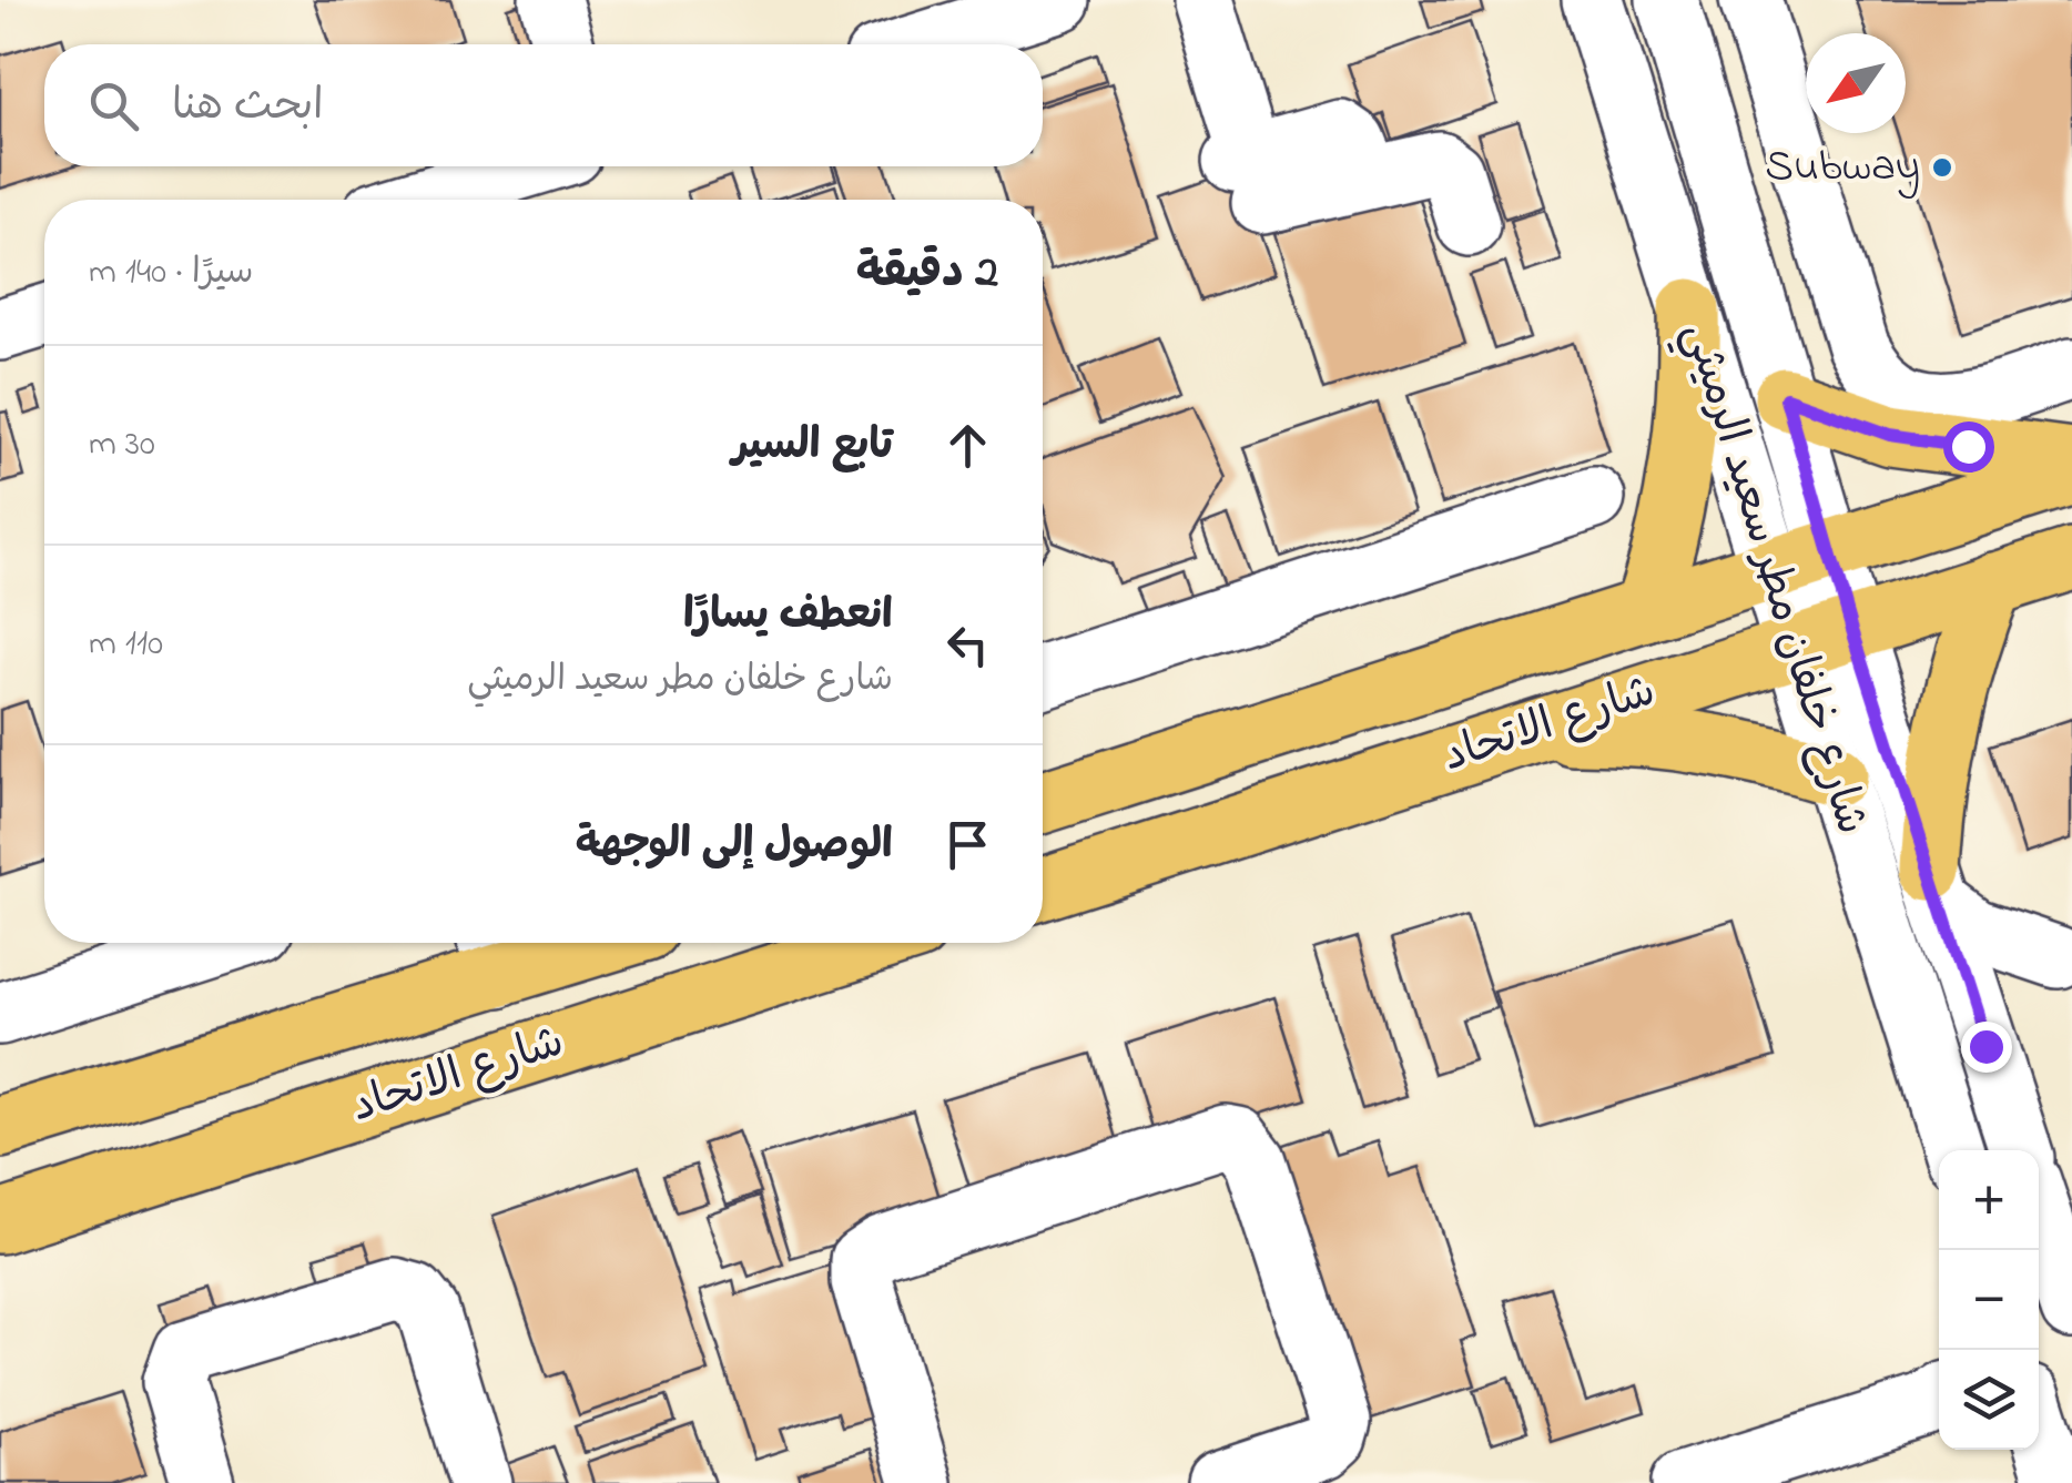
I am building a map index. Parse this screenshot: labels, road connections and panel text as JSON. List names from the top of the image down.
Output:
{
  "streets": {
    "main road": ["شارع الاتحاد"],
    "street": ["شارع خلفان مطر سعيد الرميثي"]
  },
  "crossings": [
    ["شارع خلفان مطر سعيد الرميثي", "شارع الاتحاد"]
  ],
  "places": ["Subway"],
  "north": "bottom left",
  "page": {
    "search": "ابحث هنا",
    "heading": ["2 دقيقة", "سيرًا · 140 m"],
    "list": [
      ["تابع السير", "30 m"],
      ["انعطف يسارًا", "شارع خلفان مطر سعيد الرميثي", "110 m"],
      "الوصول إلى الوجهة"
    ],
    "map_buttons": ["+", "−"]
  }
}
